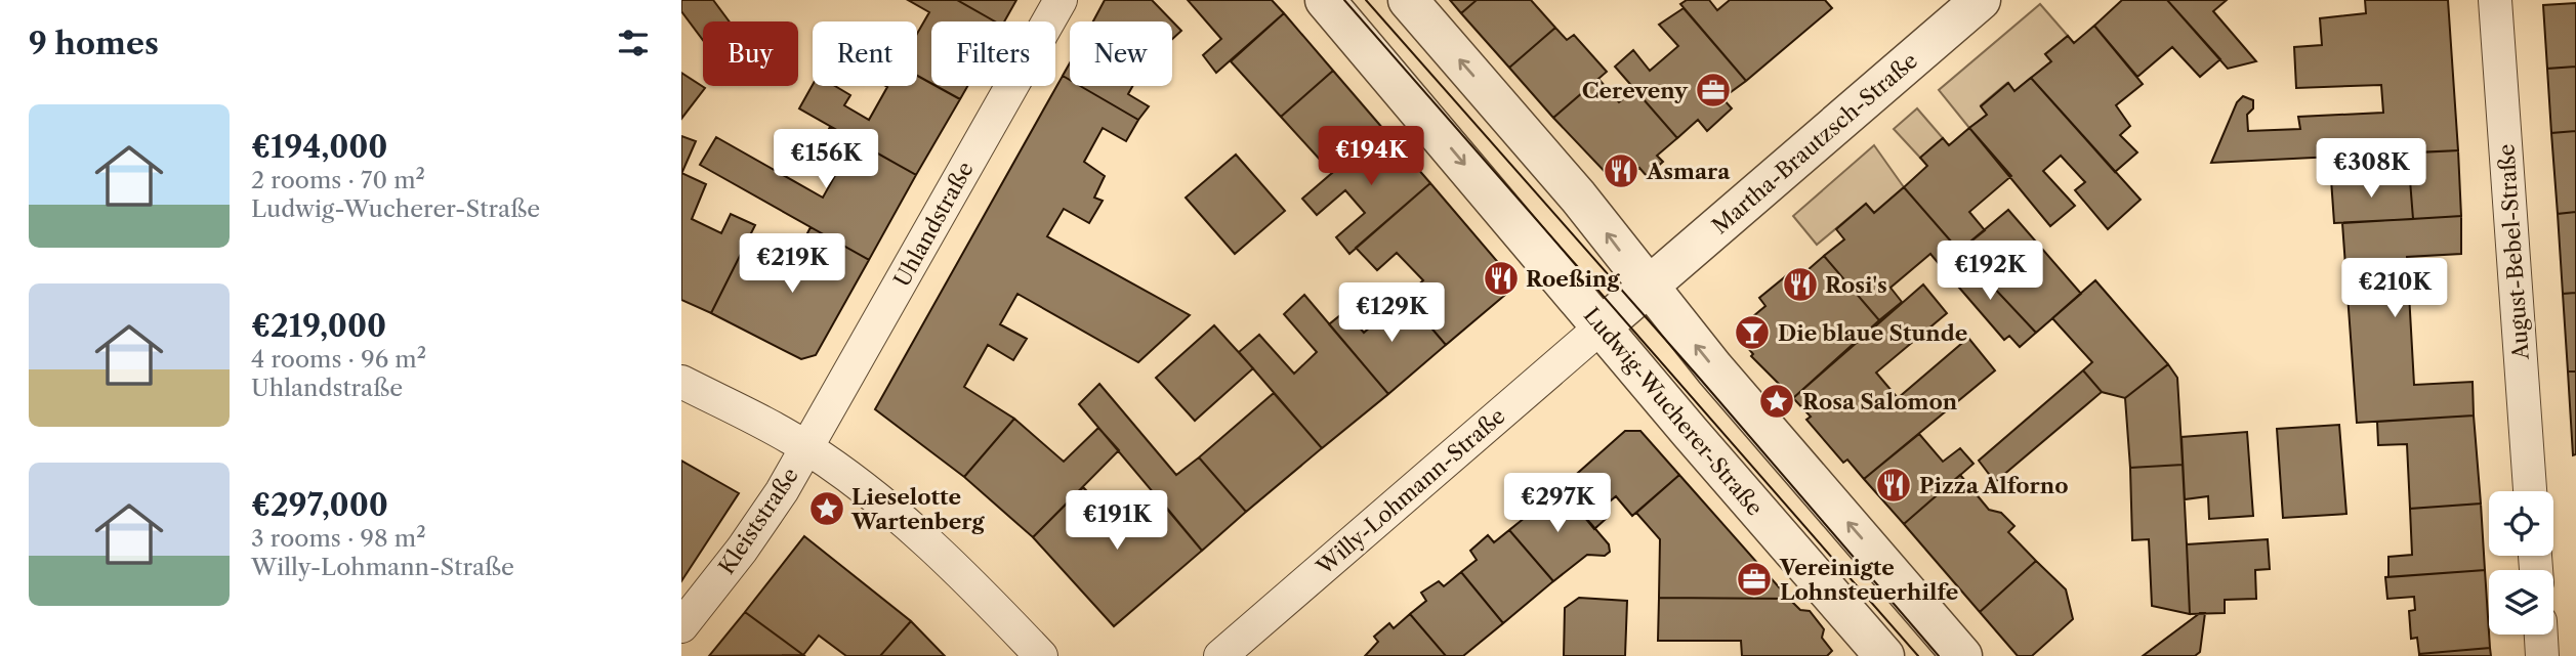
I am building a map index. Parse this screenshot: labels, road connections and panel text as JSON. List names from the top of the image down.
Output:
{
  "streets": {
    "street": [
      "Martha-Brautzsch-Straße",
      "Uhlandstraße",
      "August-Bebel-Straße",
      "Ludwig-Wucherer-Straße",
      "Willy-Lohmann-Straße",
      "Kleiststraße"
    ]
  },
  "crossings": [
    ["Martha-Brautzsch-Straße", "Ludwig-Wucherer-Straße"],
    ["Martha-Brautzsch-Straße", "Willy-Lohmann-Straße"],
    ["Uhlandstraße", "Kleiststraße"],
    ["Ludwig-Wucherer-Straße", "Willy-Lohmann-Straße"]
  ],
  "places": {
    "office": ["Cereveny", "Vereinigte Lohnsteuerhilfe"],
    "restaurant": [
      "Asmara",
      "Roeßing",
      "Rosi's",
      "Pizza Alforno"
    ],
    "bar": ["Die blaue Stunde"],
    "place": ["Rosa Salomon", "Lieselotte Wartenberg"]
  },
  "page": {
    "heading": "9 homes",
    "chip": [
      "Buy",
      "Rent",
      "Filters",
      "New"
    ],
    "list": [
      {
        "name": "€194,000",
        "note": "2 rooms · 70 m² · Ludwig-Wucherer-Straße"
      },
      {
        "name": "€219,000",
        "note": "4 rooms · 96 m² · Uhlandstraße"
      },
      {
        "name": "€297,000",
        "note": "3 rooms · 98 m² · Willy-Lohmann-Straße"
      }
    ],
    "price": [
      "€194K",
      "€156K",
      "€308K",
      "€219K",
      "€192K",
      "€210K",
      "€129K",
      "€297K",
      "€191K"
    ]
  }
}
